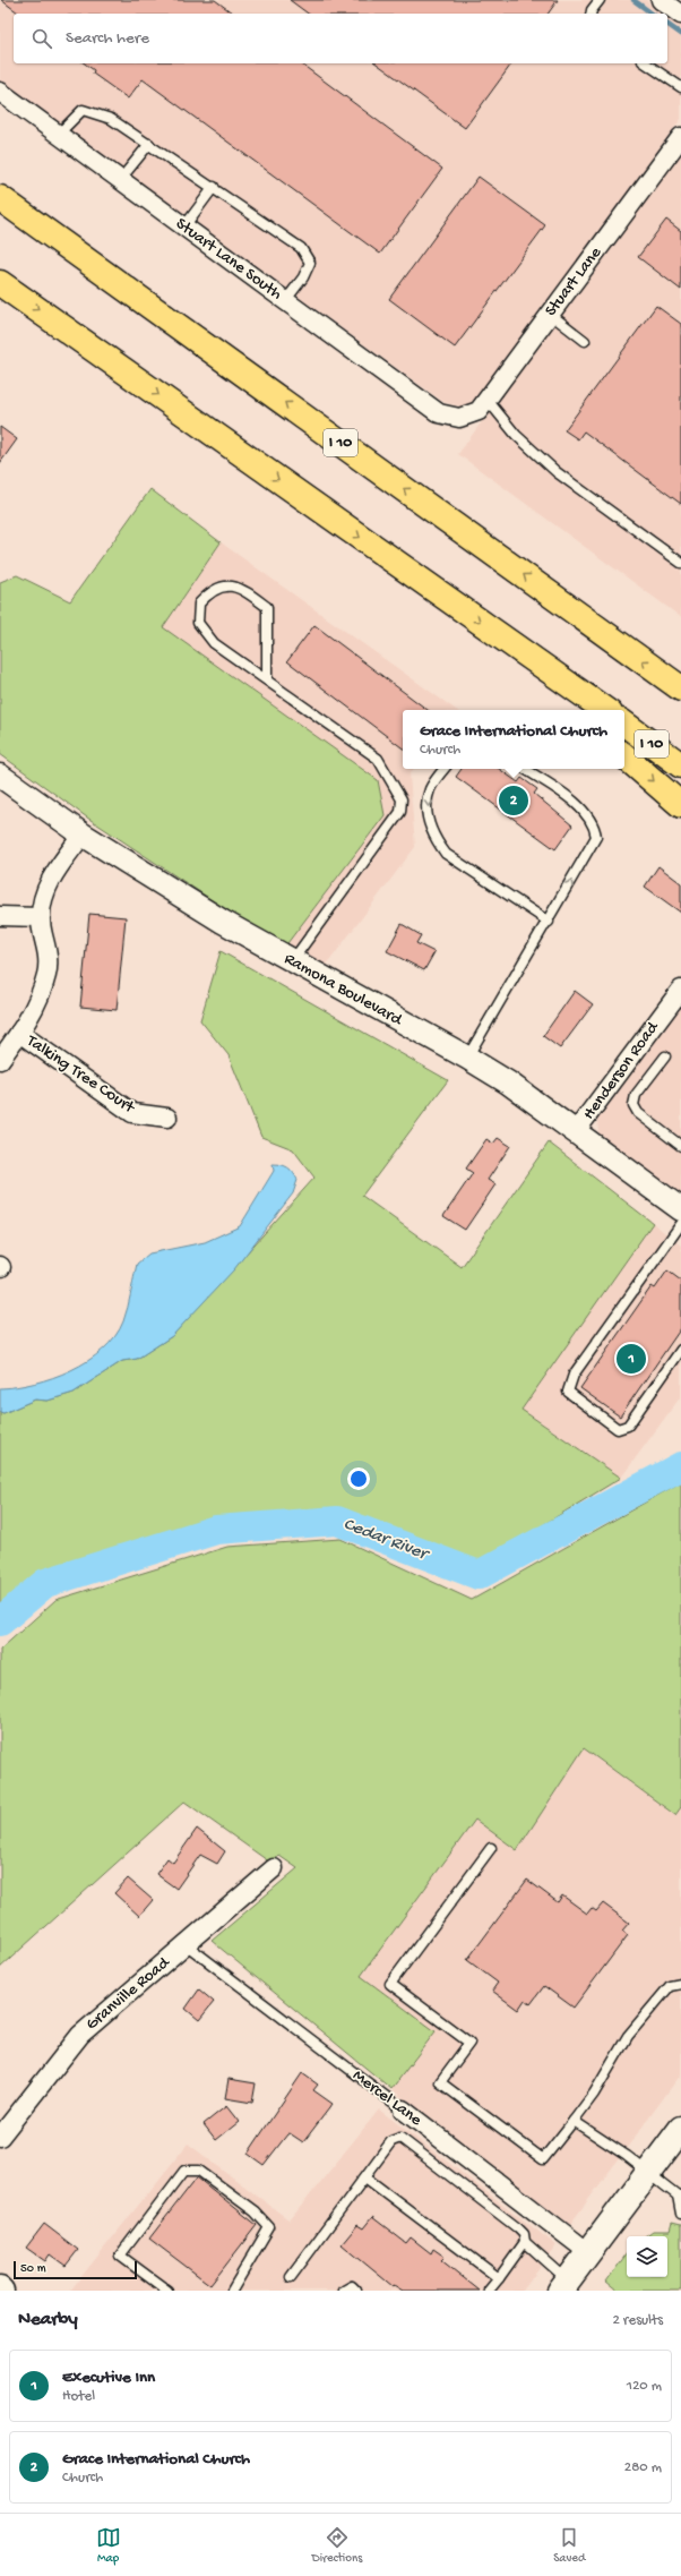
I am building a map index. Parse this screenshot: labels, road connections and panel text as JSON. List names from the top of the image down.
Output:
{
  "streets": {
    "highway": ["I 10"],
    "street": [
      "Stuart Lane South",
      "Stuart Lane",
      "Ramona Boulevard",
      "Henderson Road",
      "Talking Tree Court",
      "Granville Road",
      "Mercel Lane"
    ]
  },
  "crossings": [
    ["Stuart Lane South", "Stuart Lane"],
    ["Ramona Boulevard", "Henderson Road"],
    ["Granville Road", "Mercel Lane"]
  ],
  "water": ["Cedar River"],
  "scale_bar": "50 m",
  "page": {
    "search": "Search here",
    "popup": ["Grace International Church", "Church"],
    "pins": ["2", "1"],
    "scale": "50 m",
    "heading": ["Nearby", "2 results"],
    "list": [
      {
        "mark": "1",
        "name": "Executive Inn",
        "note": "Hotel",
        "value": "120 m"
      },
      {
        "mark": "2",
        "name": "Grace International Church",
        "note": "Church",
        "value": "280 m"
      }
    ],
    "nav": ["Map", "Directions", "Saved"]
  }
}
